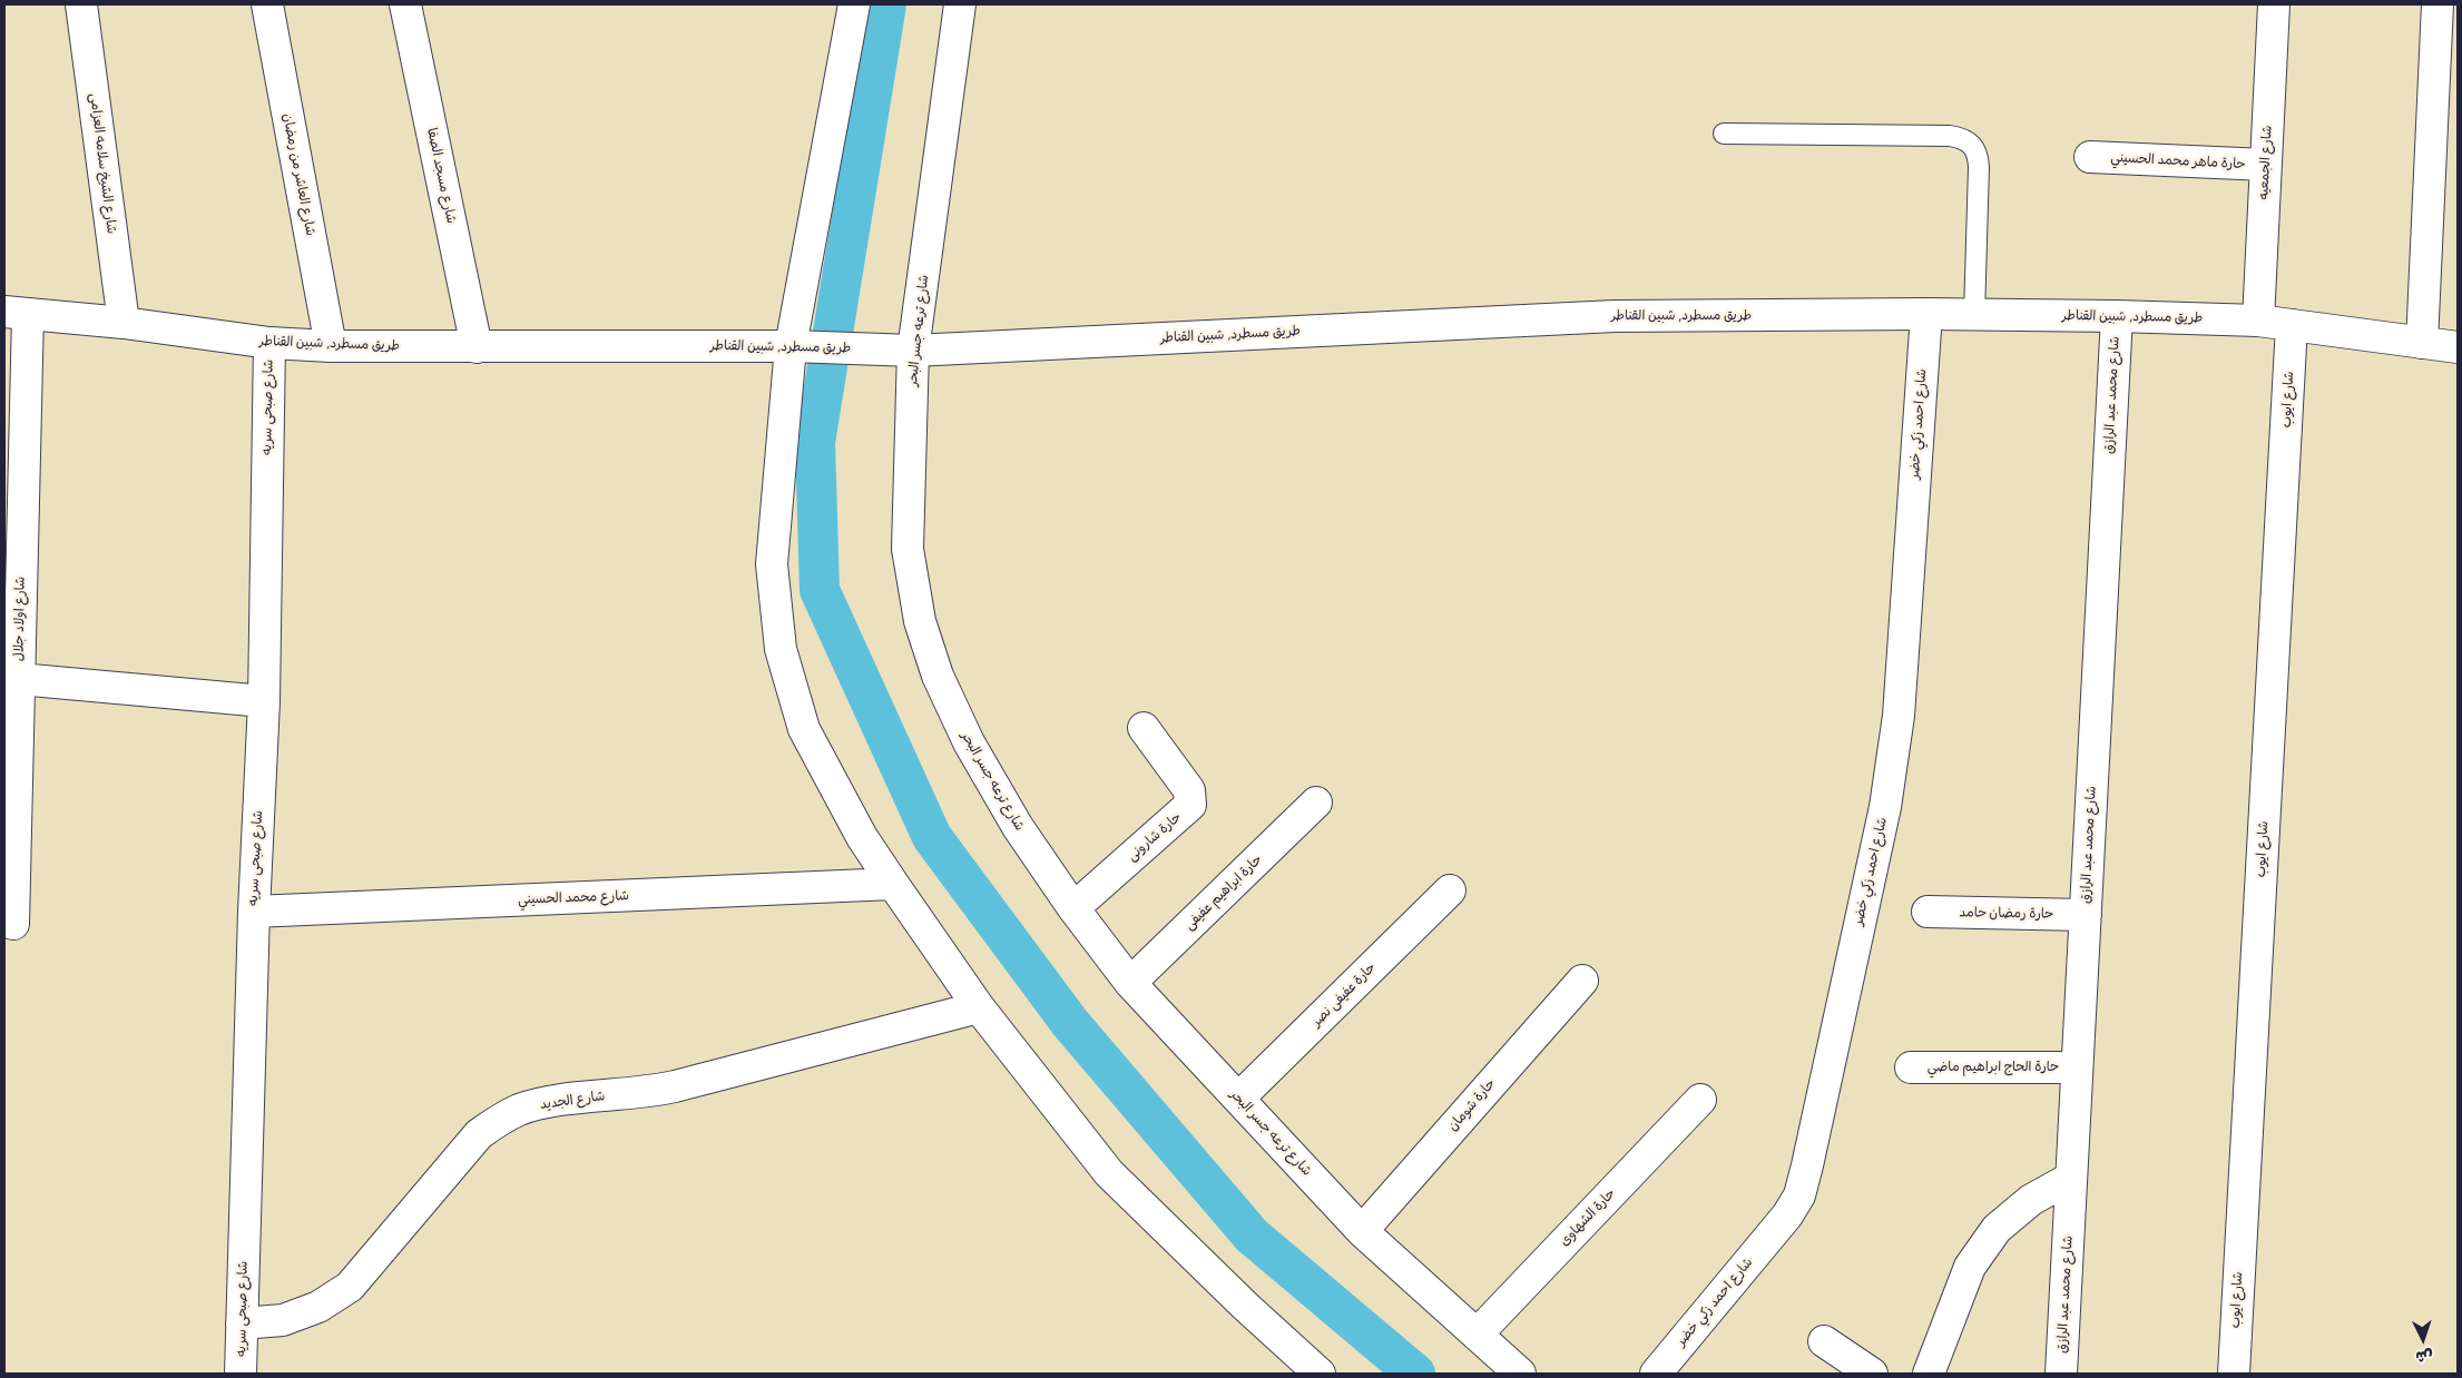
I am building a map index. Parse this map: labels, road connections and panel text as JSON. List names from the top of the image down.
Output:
{
  "streets": {
    "street": [
      "حارة ماهر محمد الحسيني",
      "شارع الجمعيه",
      "شارع الشيخ سلامه العزامى",
      "شارع العاشر من رمضان",
      "شارع مسجد الصفا",
      "طريق مسطرد, شبين القناطر",
      "شارع ترعه جسر البحر",
      "شارع محمد عبد الرازق",
      "شارع ايوب",
      "شارع صبحى سريه",
      "شارع احمد زكي خضر",
      "شارع اولاد جلال",
      "حارة شارونى",
      "حارة ابراهيم عفيفى",
      "شارع محمد الحسيني",
      "حارة رمضان حامد",
      "حارة عفيفى نصر",
      "حارة الحاج ابراهيم ماضي",
      "شارع الجديد",
      "حارة شومان",
      "حارة الشهاوى"
    ]
  },
  "crossings": [
    ["حارة ماهر محمد الحسيني", "شارع الجمعيه"],
    ["شارع الجمعيه", "طريق مسطرد, شبين القناطر"],
    ["شارع الشيخ سلامه العزامى", "طريق مسطرد, شبين القناطر"],
    ["شارع العاشر من رمضان", "طريق مسطرد, شبين القناطر"],
    ["شارع مسجد الصفا", "طريق مسطرد, شبين القناطر"],
    ["طريق مسطرد, شبين القناطر", "شارع ترعه جسر البحر"],
    ["طريق مسطرد, شبين القناطر", "شارع محمد عبد الرازق"],
    ["طريق مسطرد, شبين القناطر", "شارع ايوب"],
    ["طريق مسطرد, شبين القناطر", "شارع صبحى سريه"],
    ["طريق مسطرد, شبين القناطر", "شارع احمد زكي خضر"],
    ["طريق مسطرد, شبين القناطر", "شارع اولاد جلال"],
    ["شارع ترعه جسر البحر", "حارة شارونى"],
    ["شارع ترعه جسر البحر", "حارة ابراهيم عفيفى"],
    ["شارع ترعه جسر البحر", "حارة عفيفى نصر"],
    ["شارع ترعه جسر البحر", "حارة شومان"],
    ["شارع ترعه جسر البحر", "حارة الشهاوى"],
    ["شارع محمد عبد الرازق", "حارة رمضان حامد"],
    ["شارع محمد عبد الرازق", "حارة الحاج ابراهيم ماضي"],
    ["شارع صبحى سريه", "شارع محمد الحسيني"],
    ["شارع صبحى سريه", "شارع الجديد"]
  ],
  "north": "bottom"
}
